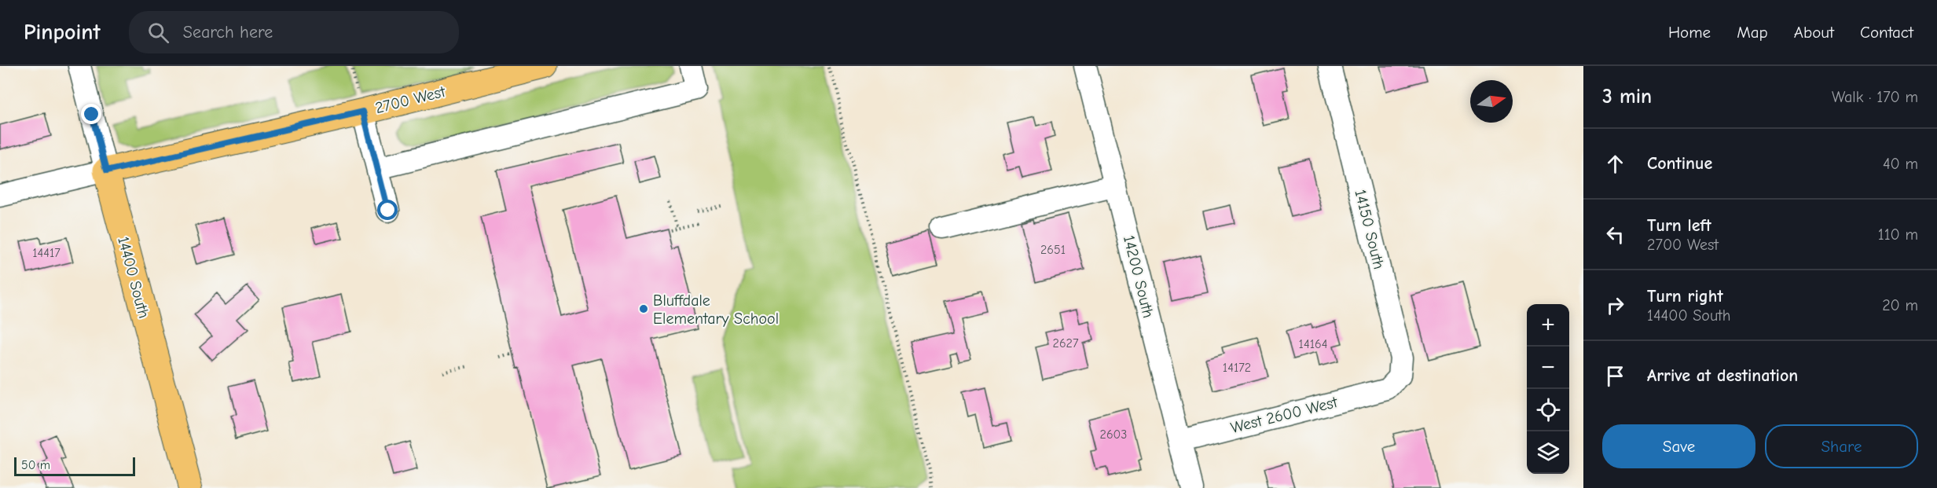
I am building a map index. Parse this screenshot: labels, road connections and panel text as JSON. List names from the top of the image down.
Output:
{
  "streets": {
    "main road": ["2700 West", "14400 South"],
    "street": ["14150 South", "14200 South", "West 2600 West"]
  },
  "crossings": [
    ["2700 West", "14400 South"],
    ["14150 South", "West 2600 West"],
    ["14200 South", "West 2600 West"]
  ],
  "places": ["Bluffdale Elementary School"],
  "house_numbers": [
    "2651",
    "14417",
    "2627",
    "14164",
    "14172",
    "2603"
  ],
  "scale_bar": "50 m",
  "north": "right",
  "page": {
    "header": "Pinpoint",
    "search": "Search here",
    "nav": [
      "Home",
      "Map",
      "About",
      "Contact"
    ],
    "heading": ["3 min", "Walk · 170 m"],
    "list": [
      ["Continue", "40 m"],
      ["Turn left", "2700 West", "110 m"],
      ["Turn right", "14400 South", "20 m"],
      "Arrive at destination"
    ],
    "map_buttons": ["+", "−"],
    "buttons": ["Save", "Share"],
    "scale": "50 m"
  }
}
